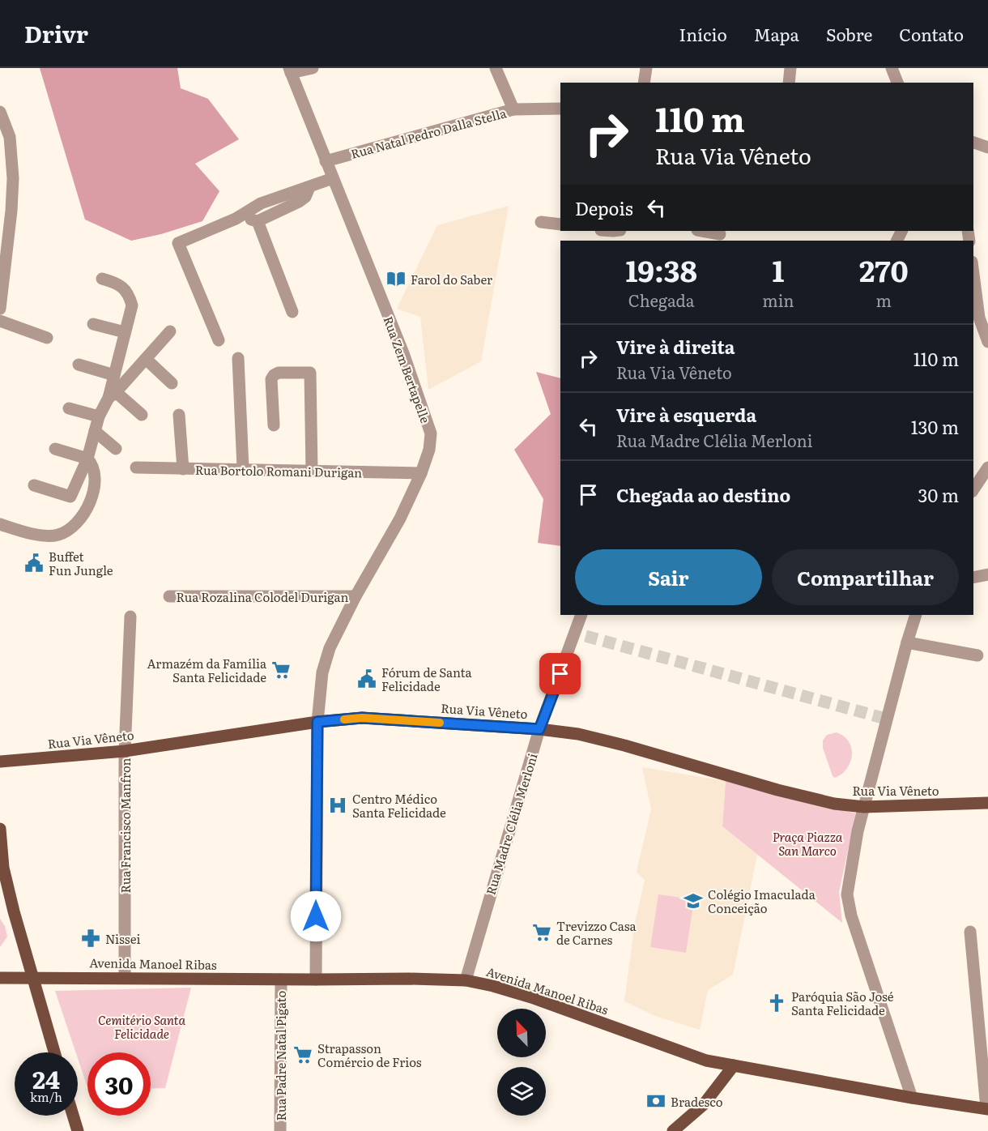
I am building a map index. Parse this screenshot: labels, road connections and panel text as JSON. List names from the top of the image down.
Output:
{
  "streets": {
    "main road": ["Rua Via Vêneto", "Avenida Manoel Ribas"],
    "street": [
      "Rua Natal Pedro Dalla Stella",
      "Rua Zem Bertapelle",
      "Rua Bortolo Romani Durigan",
      "Rua Rozalina Colodel Durigan",
      "Rua Madre Clélia Merloni",
      "Rua Francisco Manfron",
      "Rua Padre Natal Pigato"
    ]
  },
  "crossings": [
    ["Rua Natal Pedro Dalla Stella", "Rua Zem Bertapelle"],
    ["Rua Zem Bertapelle", "Rua Bortolo Romani Durigan"],
    ["Rua Zem Bertapelle", "Rua Rozalina Colodel Durigan"],
    ["Rua Zem Bertapelle", "Rua Via Vêneto"],
    ["Rua Zem Bertapelle", "Avenida Manoel Ribas"],
    ["Rua Via Vêneto", "Rua Madre Clélia Merloni"],
    ["Rua Via Vêneto", "Rua Francisco Manfron"],
    ["Rua Madre Clélia Merloni", "Avenida Manoel Ribas"],
    ["Rua Francisco Manfron", "Avenida Manoel Ribas"],
    ["Avenida Manoel Ribas", "Rua Padre Natal Pigato"]
  ],
  "parks": ["Praça Piazza San Marco", "Cemitério Santa Felicidade"],
  "places": {
    "library": ["Farol do Saber"],
    "public building": ["Buffet Fun Jungle", "Fórum de Santa Felicidade"],
    "supermarket": ["Armazém da Família Santa Felicidade", "Trevizzo Casa de Carnes", "Strapasson Comércio de Frios"],
    "hospital": ["Centro Médico Santa Felicidade"],
    "school or university": ["Colégio Imaculada Conceição"],
    "pharmacy": ["Nissei"],
    "church": ["Paróquia São José Santa Felicidade"],
    "bank": ["Bradesco"]
  },
  "north": "top left",
  "page": {
    "header": "Drivr",
    "nav": [
      "Início",
      "Mapa",
      "Sobre",
      "Contato"
    ],
    "turn": ["110 m", "Rua Via Vêneto"],
    "then": "Depois",
    "eta": [
      "19:38",
      "Chegada",
      "1",
      "min",
      "270",
      "m"
    ],
    "list": [
      {
        "name": "Vire à direita",
        "note": "Rua Via Vêneto",
        "value": "110 m"
      },
      {
        "name": "Vire à esquerda",
        "note": "Rua Madre Clélia Merloni",
        "value": "130 m"
      },
      {
        "name": "Chegada ao destino",
        "value": "30 m"
      }
    ],
    "buttons": ["Sair", "Compartilhar"],
    "speed": "24 km/h",
    "limit": "30"
  }
}
